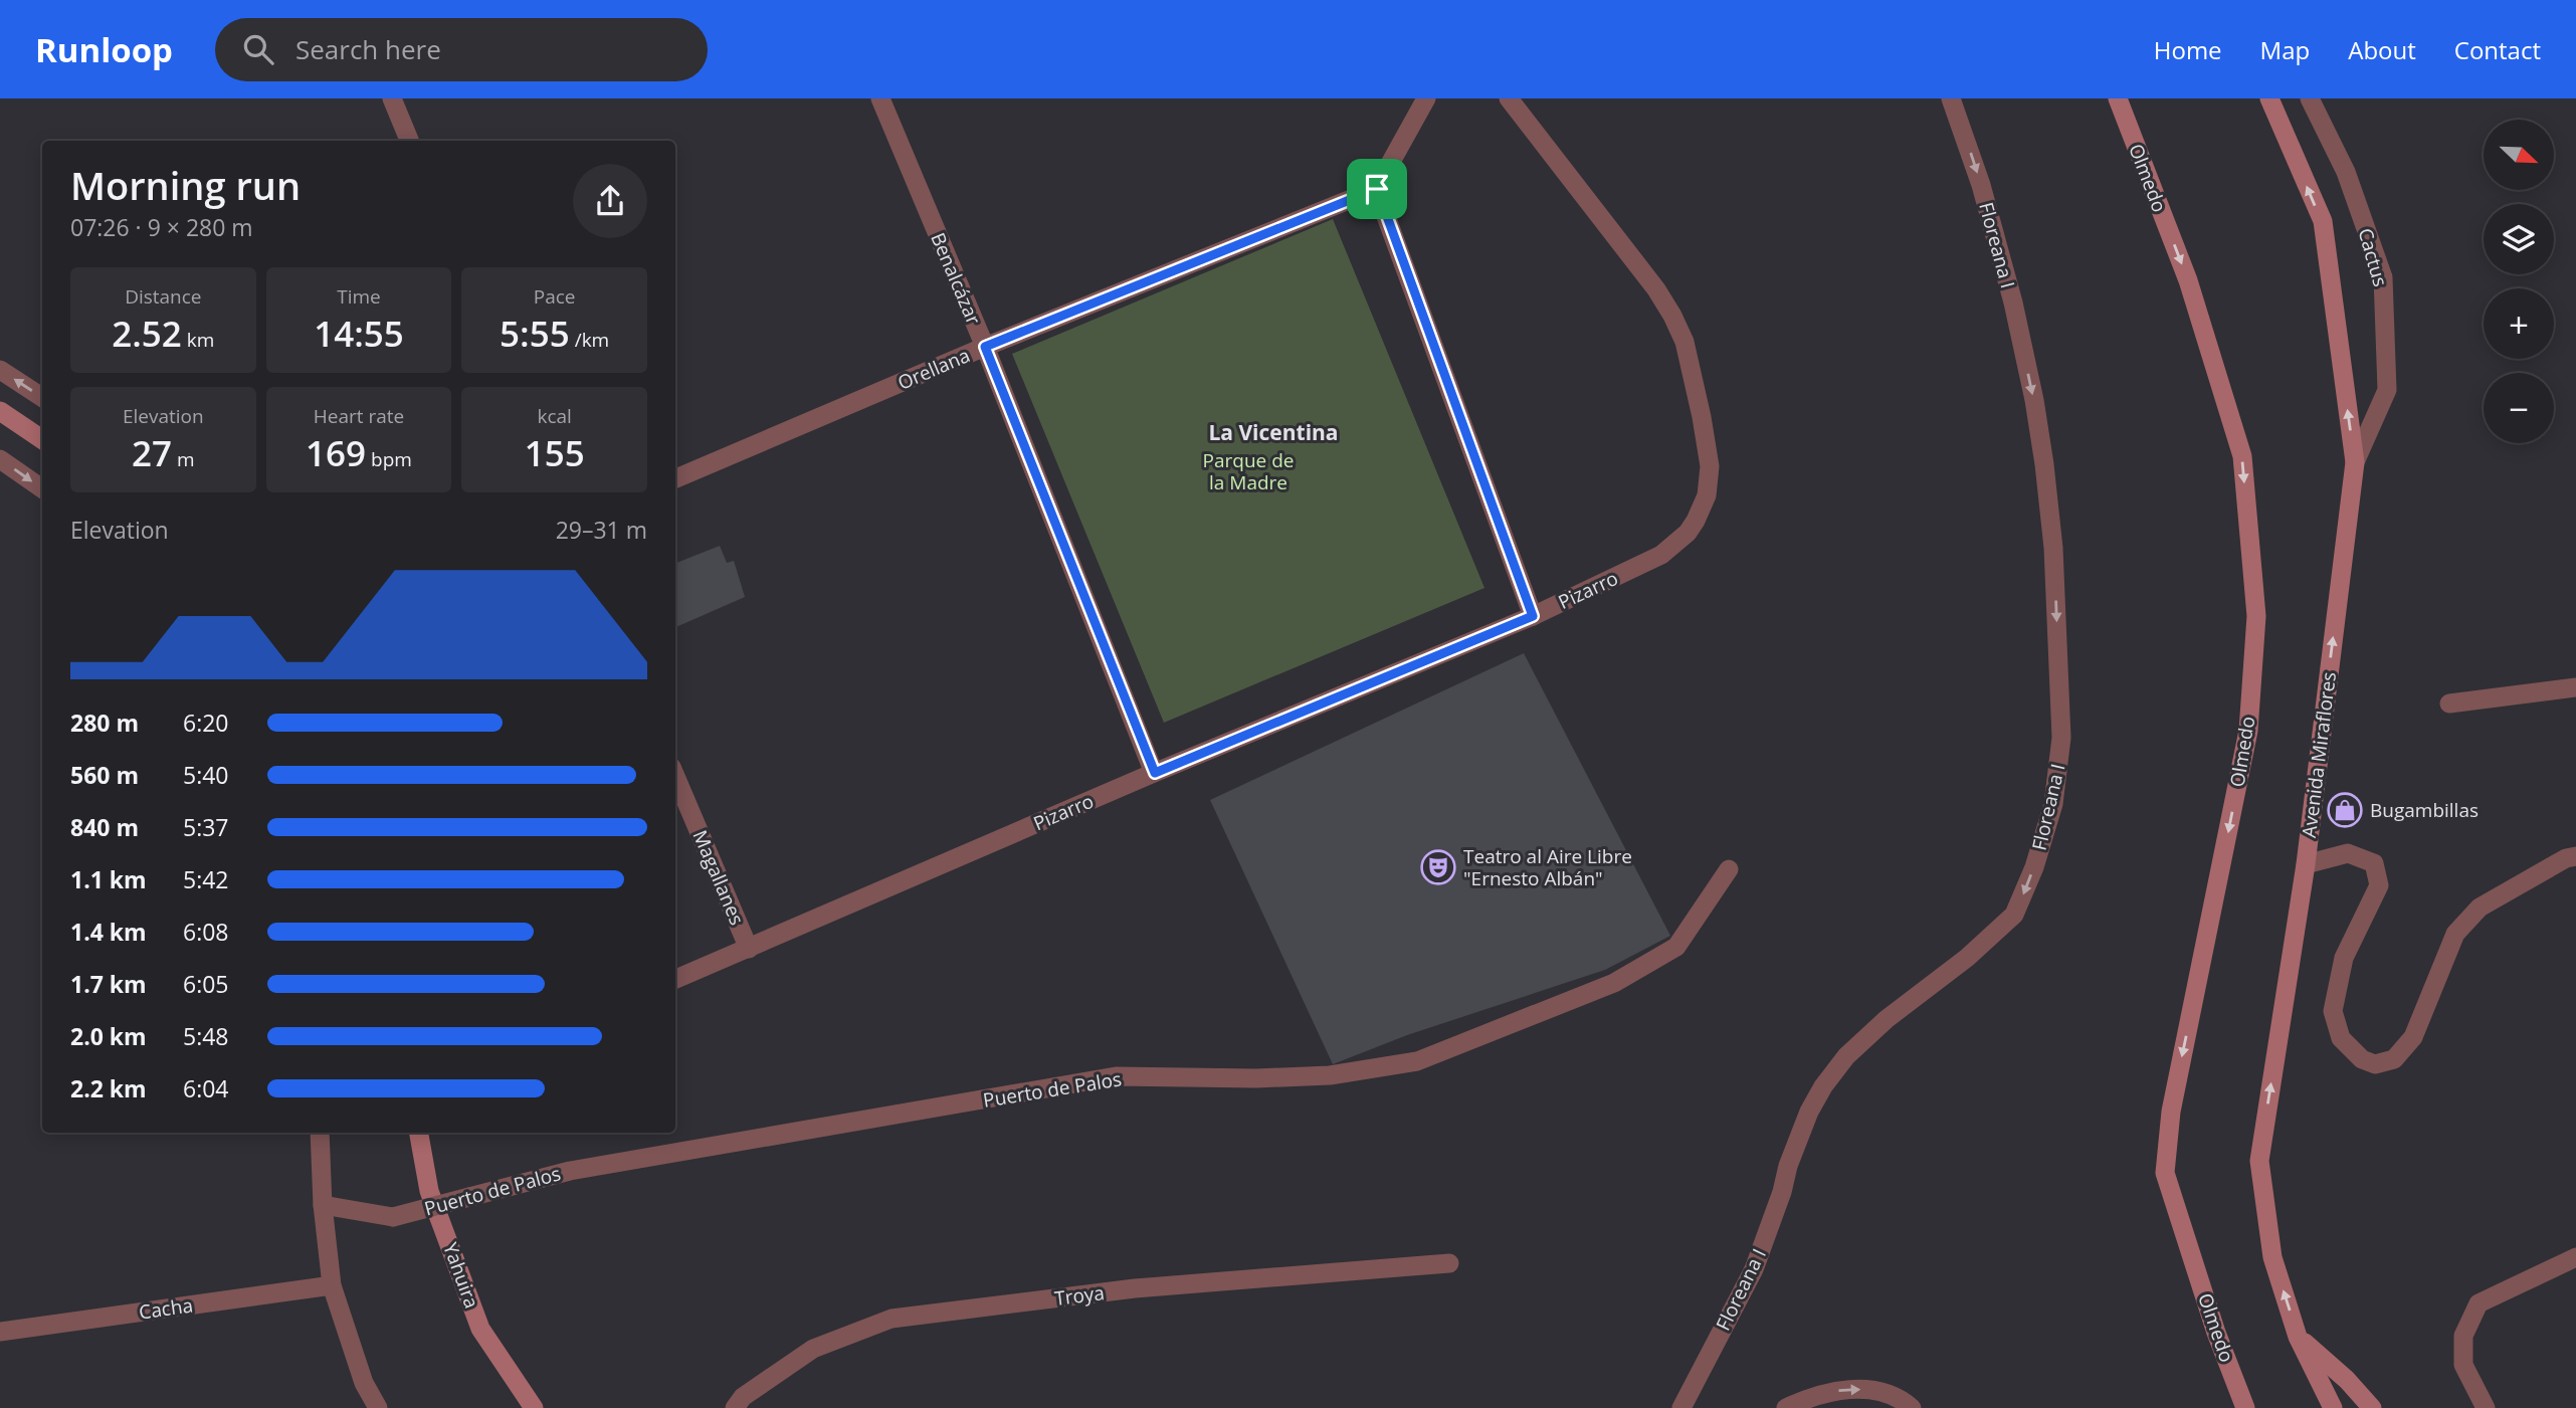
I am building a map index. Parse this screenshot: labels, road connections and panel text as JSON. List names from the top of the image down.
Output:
{
  "streets": {
    "main road": ["Olmedo", "Avenida Miraflores", "Yahuira"],
    "street": [
      "Floreana I",
      "Cactus",
      "Benalcázar",
      "Orellana",
      "Pizarro",
      "Magallanes",
      "Puerto de Palos",
      "Troya",
      "Cacha"
    ]
  },
  "crossings": [
    ["Cactus", "Avenida Miraflores"],
    ["Benalcázar", "Orellana"],
    ["Benalcázar", "Pizarro"],
    ["Pizarro", "Magallanes"]
  ],
  "one_way": ["Olmedo", "Floreana I", "Avenida Miraflores"],
  "districts": ["La Vicentina"],
  "parks": ["Parque de la Madre"],
  "places": {
    "shop": ["Bugambillas"],
    "theatre": ["Teatro al Aire Libre \"Ernesto Albán\""]
  },
  "north": "bottom right",
  "page": {
    "header": "Runloop",
    "search": "Search here",
    "nav": [
      "Home",
      "Map",
      "About",
      "Contact"
    ],
    "map_buttons": ["+", "−"],
    "heading": ["Morning run", "07:26 · 9 × 280 m"],
    "stats": [
      ["Distance", "2.52 km"],
      ["Time", "14:55"],
      ["Pace", "5:55 /km"],
      ["Elevation", "27 m"],
      ["Heart rate", "169 bpm"],
      ["kcal", "155"]
    ],
    "chart": ["Elevation", "29–31 m"],
    "list": [
      {
        "name": "280 m",
        "note": "6:20"
      },
      {
        "name": "560 m",
        "note": "5:40"
      },
      {
        "name": "840 m",
        "note": "5:37"
      },
      {
        "name": "1.1 km",
        "note": "5:42"
      },
      {
        "name": "1.4 km",
        "note": "6:08"
      },
      {
        "name": "1.7 km",
        "note": "6:05"
      },
      {
        "name": "2.0 km",
        "note": "5:48"
      },
      {
        "name": "2.2 km",
        "note": "6:04"
      }
    ]
  }
}
